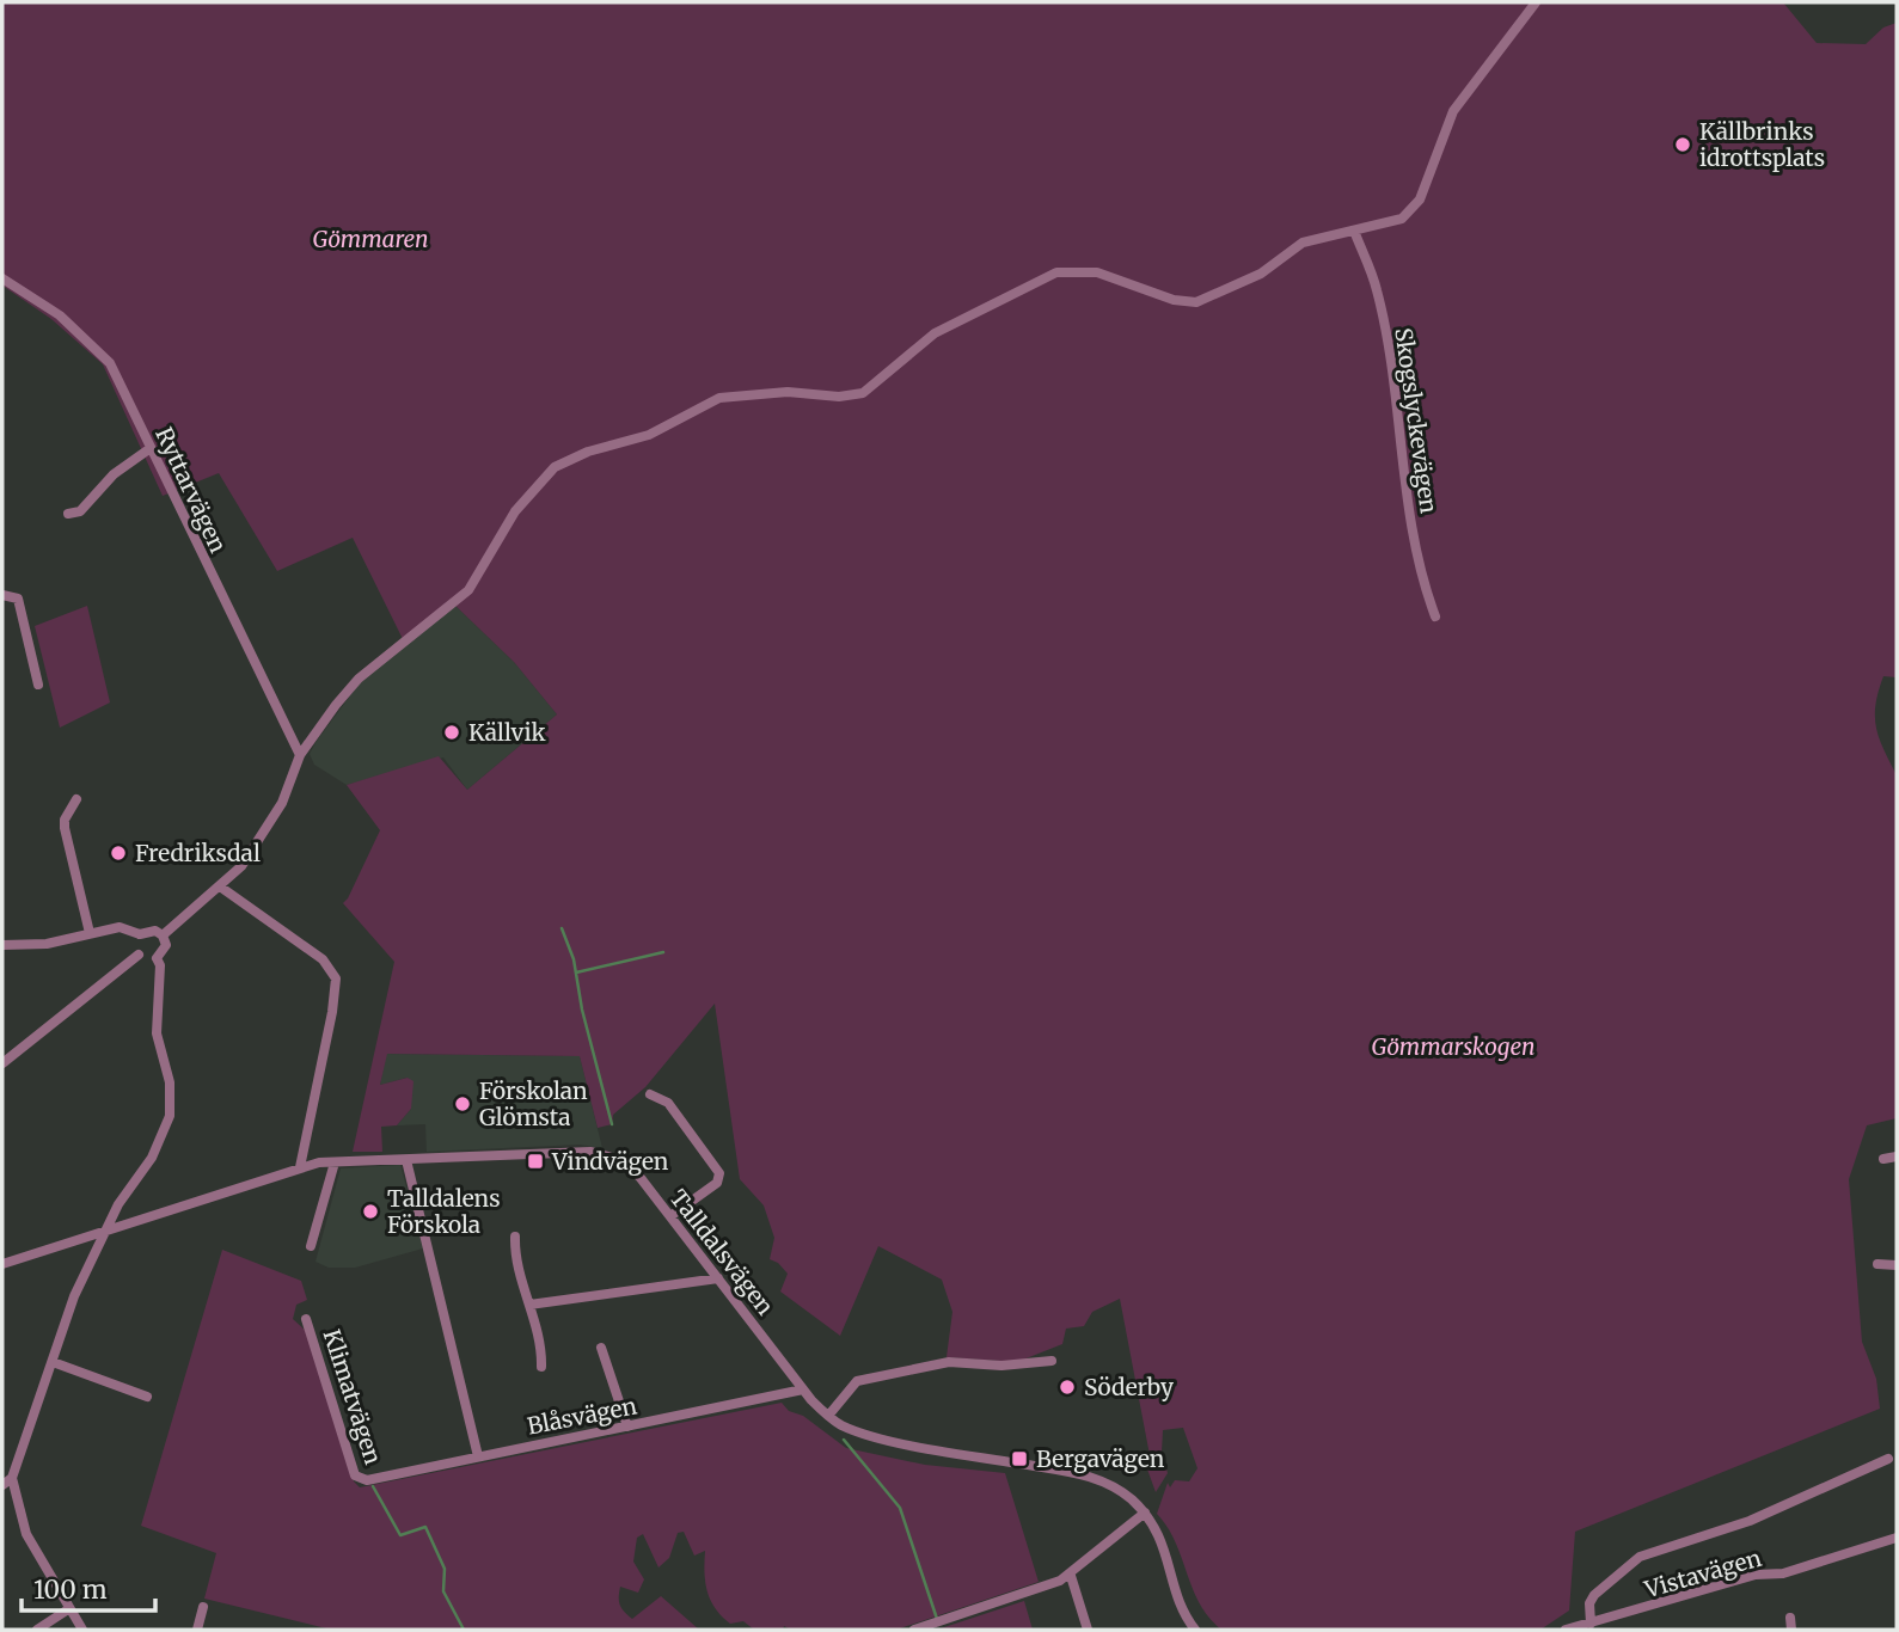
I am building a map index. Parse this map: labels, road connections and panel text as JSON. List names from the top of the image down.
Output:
{
  "streets": {
    "street": [
      "Skogslyckevägen",
      "Ryttarvägen",
      "Talldalsvägen",
      "Klimatvägen",
      "Blåsvägen",
      "Vistavägen"
    ]
  },
  "crossings": [
    ["Talldalsvägen", "Blåsvägen"],
    ["Klimatvägen", "Blåsvägen"]
  ],
  "parks": ["Gömmaren", "Gömmarskogen"],
  "places": {
    "other": [
      "Källbrinks idrottsplats",
      "Källvik",
      "Fredriksdal",
      "Förskolan Glömsta",
      "Talldalens Förskola",
      "Söderby"
    ],
    "transit": ["Vindvägen", "Bergavägen"]
  },
  "scale_bar": "100 m"
}
